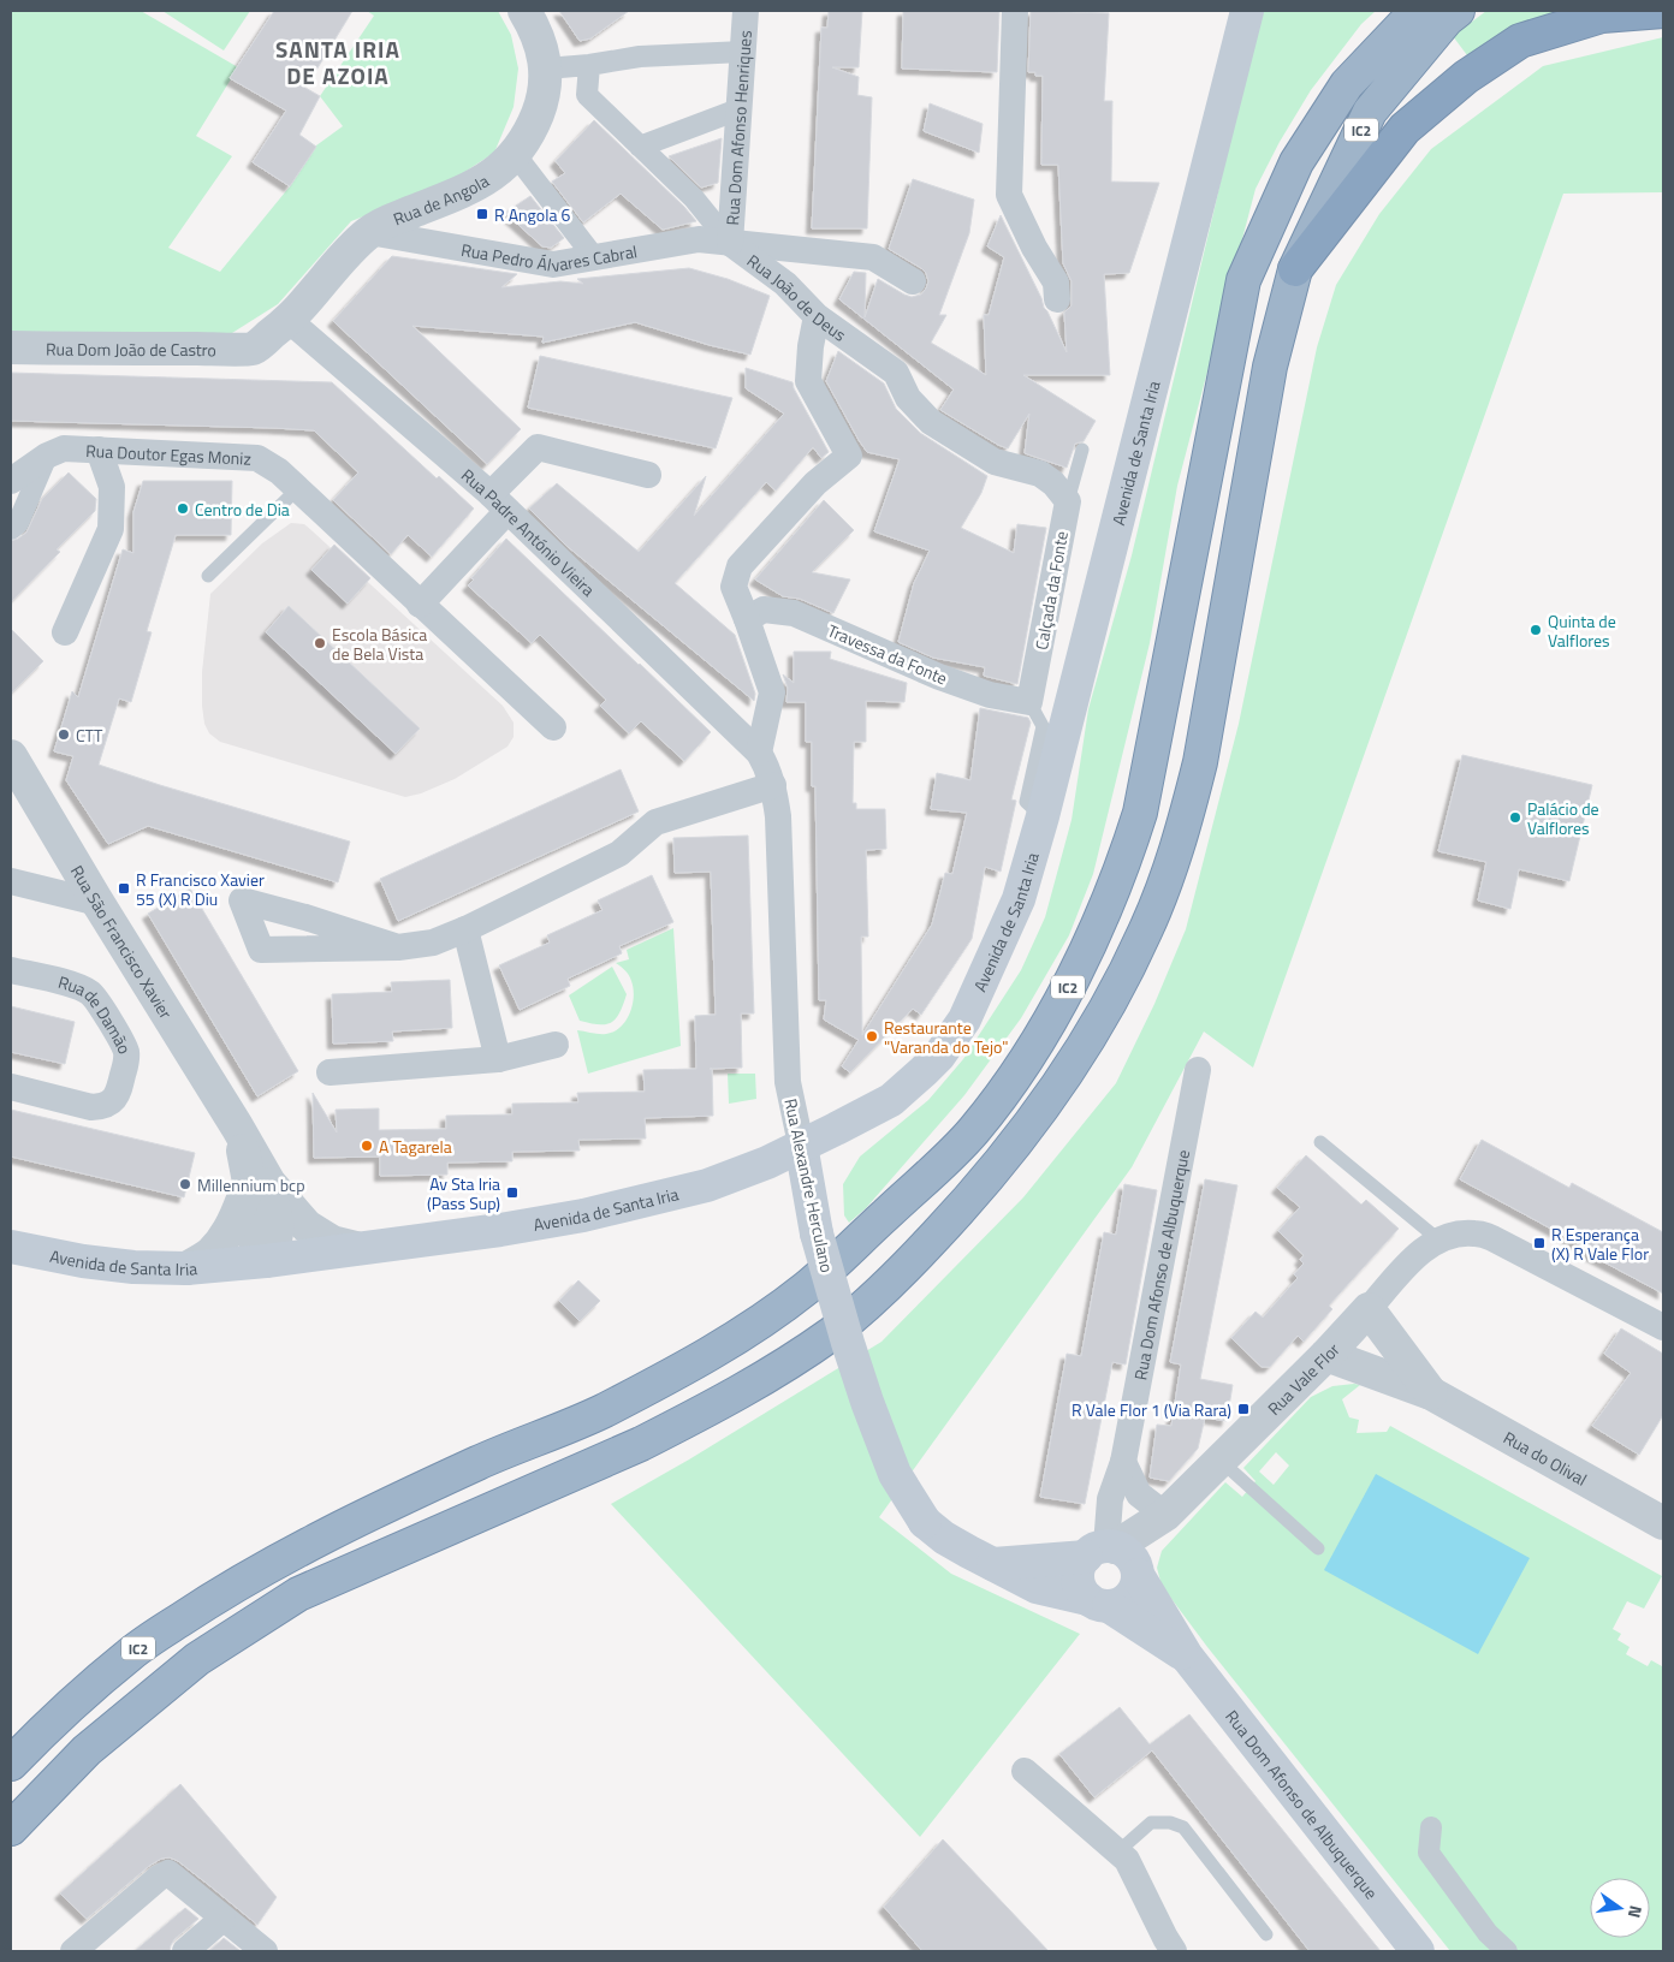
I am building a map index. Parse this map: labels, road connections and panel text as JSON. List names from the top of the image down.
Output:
{
  "streets": {
    "highway": ["IC2"],
    "main road": ["Avenida de Santa Iria", "Rua Alexandre Herculano", "Rua Dom Afonso de Albuquerque"],
    "street": [
      "Rua Dom Afonso Henriques",
      "Rua de Angola",
      "Rua Pedro Álvares Cabral",
      "Rua João de Deus",
      "Rua Dom João de Castro",
      "Rua Doutor Egas Moniz",
      "Rua Padre António Vieira",
      "Calçada da Fonte",
      "Travessa da Fonte",
      "Rua São Francisco Xavier",
      "Rua de Damão",
      "Rua Vale Flor",
      "Rua do Olival"
    ]
  },
  "crossings": [
    ["Rua Dom Afonso Henriques", "Rua Pedro Álvares Cabral"],
    ["Rua Dom Afonso Henriques", "Rua João de Deus"],
    ["Rua de Angola", "Rua Pedro Álvares Cabral"],
    ["Rua de Angola", "Rua Dom João de Castro"],
    ["Rua de Angola", "Rua Padre António Vieira"],
    ["Rua Pedro Álvares Cabral", "Rua João de Deus"],
    ["Rua João de Deus", "Calçada da Fonte"],
    ["Avenida de Santa Iria", "Rua São Francisco Xavier"],
    ["Avenida de Santa Iria", "Rua Alexandre Herculano"],
    ["Rua Padre António Vieira", "Rua Alexandre Herculano"],
    ["Calçada da Fonte", "Travessa da Fonte"],
    ["Rua Alexandre Herculano", "Rua Dom Afonso de Albuquerque"],
    ["Rua Dom Afonso de Albuquerque", "Rua Vale Flor"],
    ["Rua Vale Flor", "Rua do Olival"]
  ],
  "districts": ["SANTA IRIA DE AZOIA"],
  "places": {
    "transit": [
      "R Angola 6",
      "R Francisco Xavier 55 (X) R Diu",
      "Av Sta Iria (Pass Sup)",
      "R Esperança (X) R Vale Flor",
      "R Vale Flor 1 (Via Rara)"
    ],
    "other": [
      "Centro de Dia",
      "Quinta de Valflores",
      "Escola Básica de Bela Vista",
      "CTT",
      "Palácio de Valflores",
      "Restaurante \"Varanda do Tejo\"",
      "A Tagarela",
      "Millennium bcp"
    ]
  },
  "north": "right"
}
